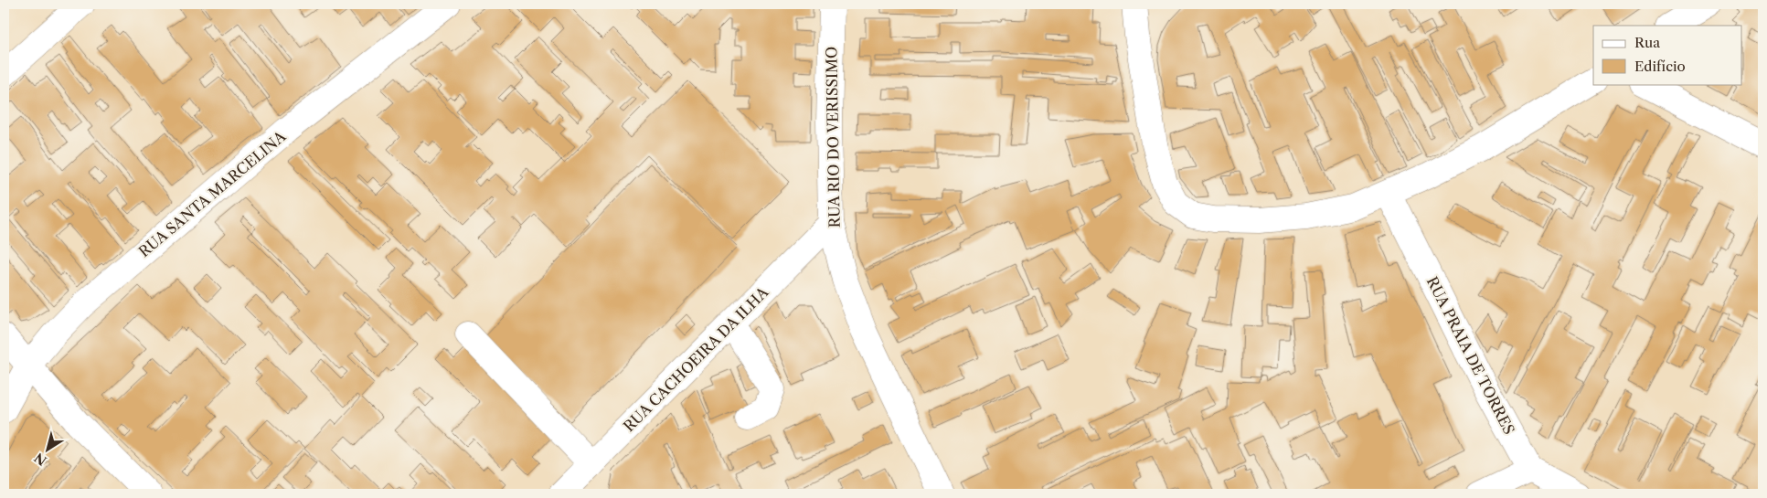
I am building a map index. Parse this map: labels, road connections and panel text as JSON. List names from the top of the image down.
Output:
{
  "streets": {
    "street": [
      "RUA RIO DO VERISSIMO",
      "RUA SANTA MARCELINA",
      "RUA PRAIA DE TORRES",
      "RUA CACHOEIRA DA ILHA"
    ]
  },
  "crossings": [
    ["RUA RIO DO VERISSIMO", "RUA CACHOEIRA DA ILHA"]
  ],
  "legend": ["Rua", "Edifício"],
  "north": "bottom left"
}
